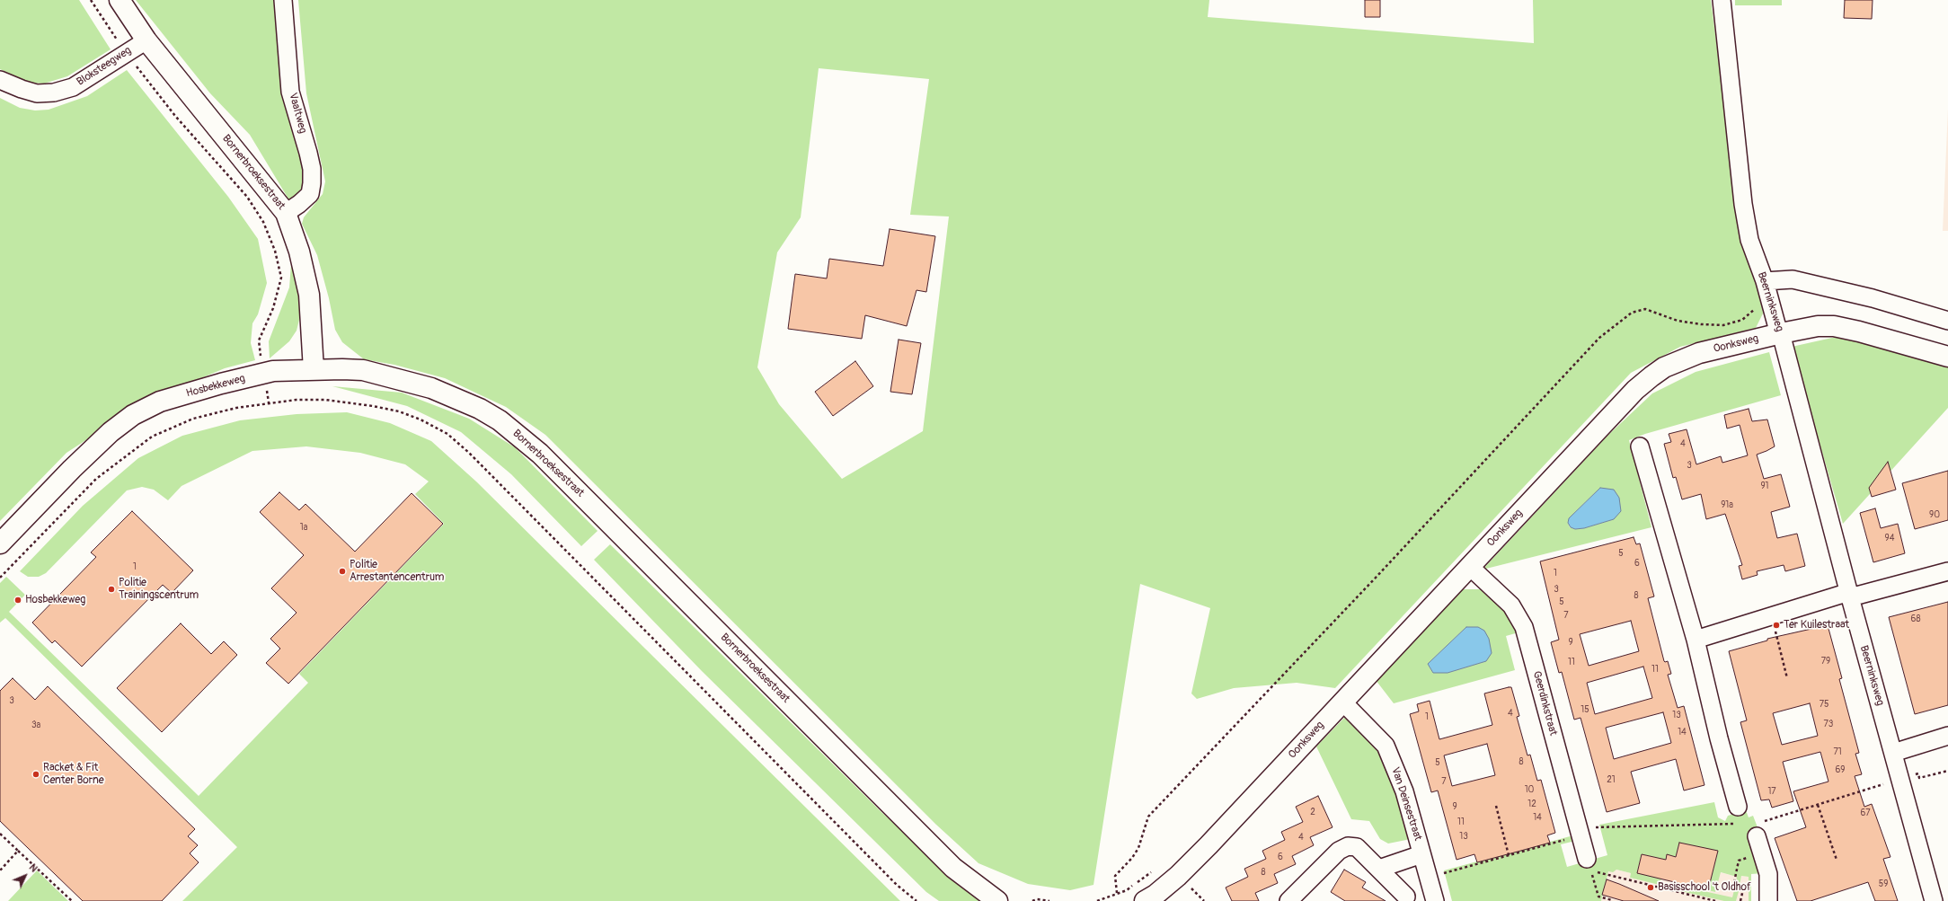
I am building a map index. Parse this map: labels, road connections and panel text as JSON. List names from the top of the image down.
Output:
{
  "streets": {
    "main road": ["Bornerbroeksestraat", "Oonksweg", "Hosbekkeweg"],
    "street": [
      "Bloksteegweg",
      "Vaaltweg",
      "Beerninksweg",
      "Geerdinkstraat",
      "Van Deinsestraat"
    ]
  },
  "crossings": [
    ["Bloksteegweg", "Bornerbroeksestraat"],
    ["Vaaltweg", "Bornerbroeksestraat"],
    ["Bornerbroeksestraat", "Hosbekkeweg"],
    ["Beerninksweg", "Oonksweg"],
    ["Oonksweg", "Geerdinkstraat"],
    ["Oonksweg", "Van Deinsestraat"]
  ],
  "places": [
    "Politie Arrestantencentrum",
    "Politie Trainingscentrum",
    "Hosbekkeweg",
    "Ter Kuilestraat",
    "Racket & Fit Center Borne",
    "Basisschool 't Oldhof"
  ],
  "house_numbers": [
    "4",
    "3",
    "91",
    "91a",
    "90",
    "1a",
    "94",
    "5",
    "6",
    "1",
    "1",
    "3",
    "8",
    "5",
    "7",
    "68",
    "9",
    "79",
    "11",
    "11",
    "3",
    "75",
    "15",
    "4",
    "13",
    "1",
    "73",
    "3a",
    "14",
    "71",
    "8",
    "5",
    "69",
    "21",
    "7",
    "10",
    "17",
    "12",
    "9",
    "2",
    "67",
    "14",
    "11",
    "13",
    "4",
    "6",
    "8",
    "59"
  ],
  "north": "top right"
}
